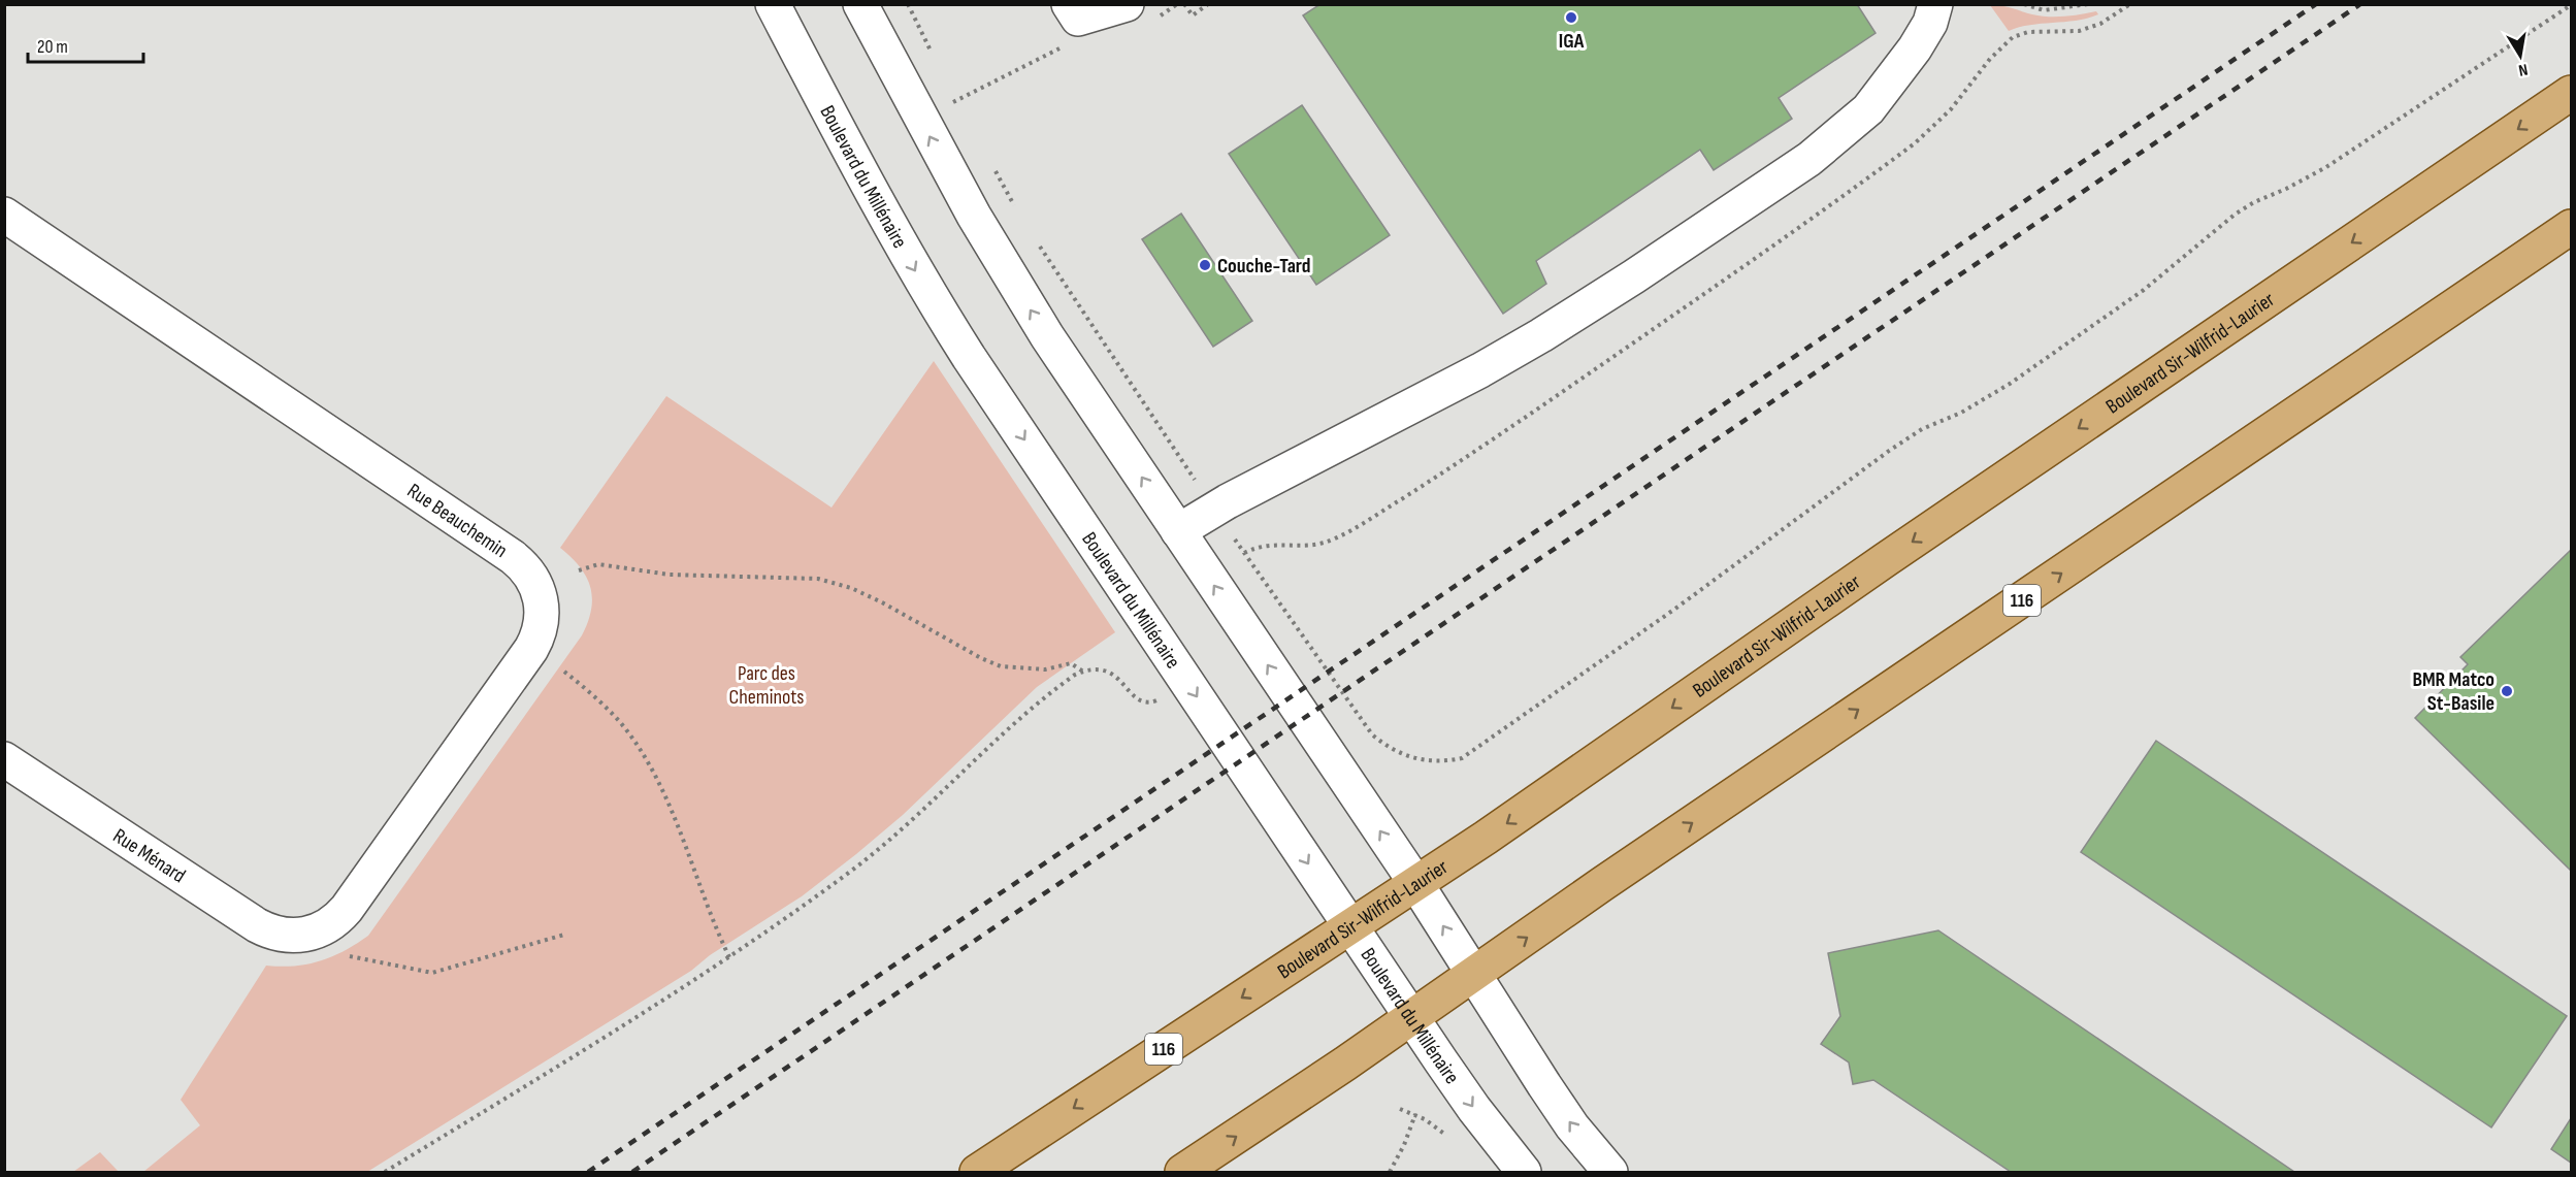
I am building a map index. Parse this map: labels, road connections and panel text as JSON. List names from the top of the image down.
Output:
{
  "streets": {
    "main road": ["Boulevard Sir-Wilfrid-Laurier", "116"],
    "street": ["Boulevard du Millénaire", "Rue Beauchemin", "Rue Ménard"]
  },
  "crossings": [
    ["Boulevard du Millénaire", "Boulevard Sir-Wilfrid-Laurier"],
    ["Boulevard du Millénaire", "116"],
    ["Rue Beauchemin", "Rue Ménard"]
  ],
  "parks": ["Parc des Cheminots"],
  "places": ["IGA", "Couche-Tard", "BMR Matco St-Basile"],
  "scale_bar": "20 m",
  "north": "bottom"
}
